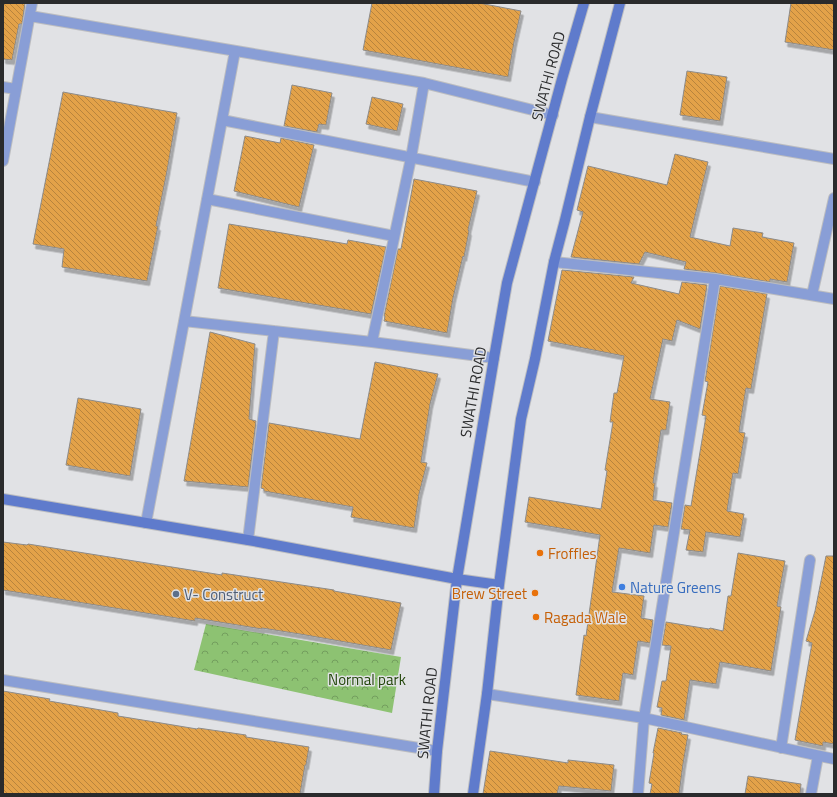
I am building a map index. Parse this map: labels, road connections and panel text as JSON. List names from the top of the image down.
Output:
{
  "streets": {
    "street": ["SWATHI ROAD"]
  },
  "parks": ["Normal park"],
  "places": [
    "Froffles",
    "Nature Greens",
    "Brew Street",
    "V- Construct",
    "Ragada Wale"
  ]
}
